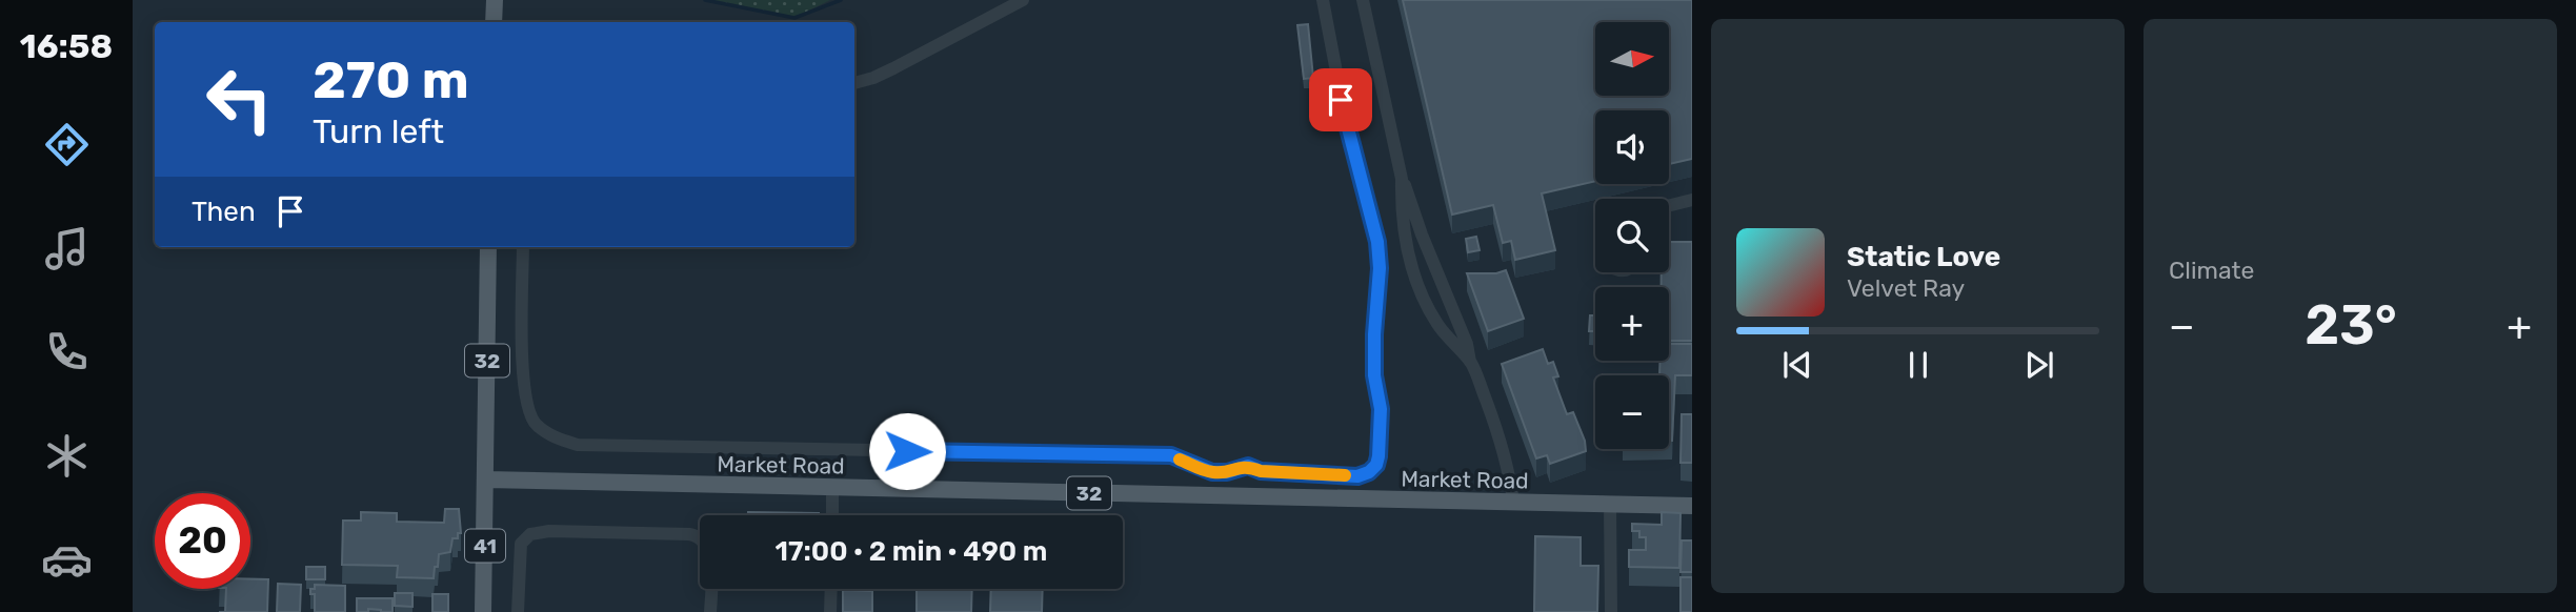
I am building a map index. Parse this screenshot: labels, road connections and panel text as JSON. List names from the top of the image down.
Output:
{
  "streets": {
    "main road": ["32", "Market Road", "41"]
  },
  "crossings": [
    ["32", "Market Road"],
    ["32", "41"],
    ["Market Road", "41"]
  ],
  "north": "right",
  "page": {
    "tabs": "16:58",
    "tile": "Climate",
    "map_buttons": ["+", "−"],
    "turn": ["270 m", "Turn left"],
    "then": "Then",
    "song": ["Static Love", "Velvet Ray"],
    "heat": ["−", "23°", "+"],
    "limit": "20",
    "trip": "17:00 · 2 min · 490 m"
  }
}
